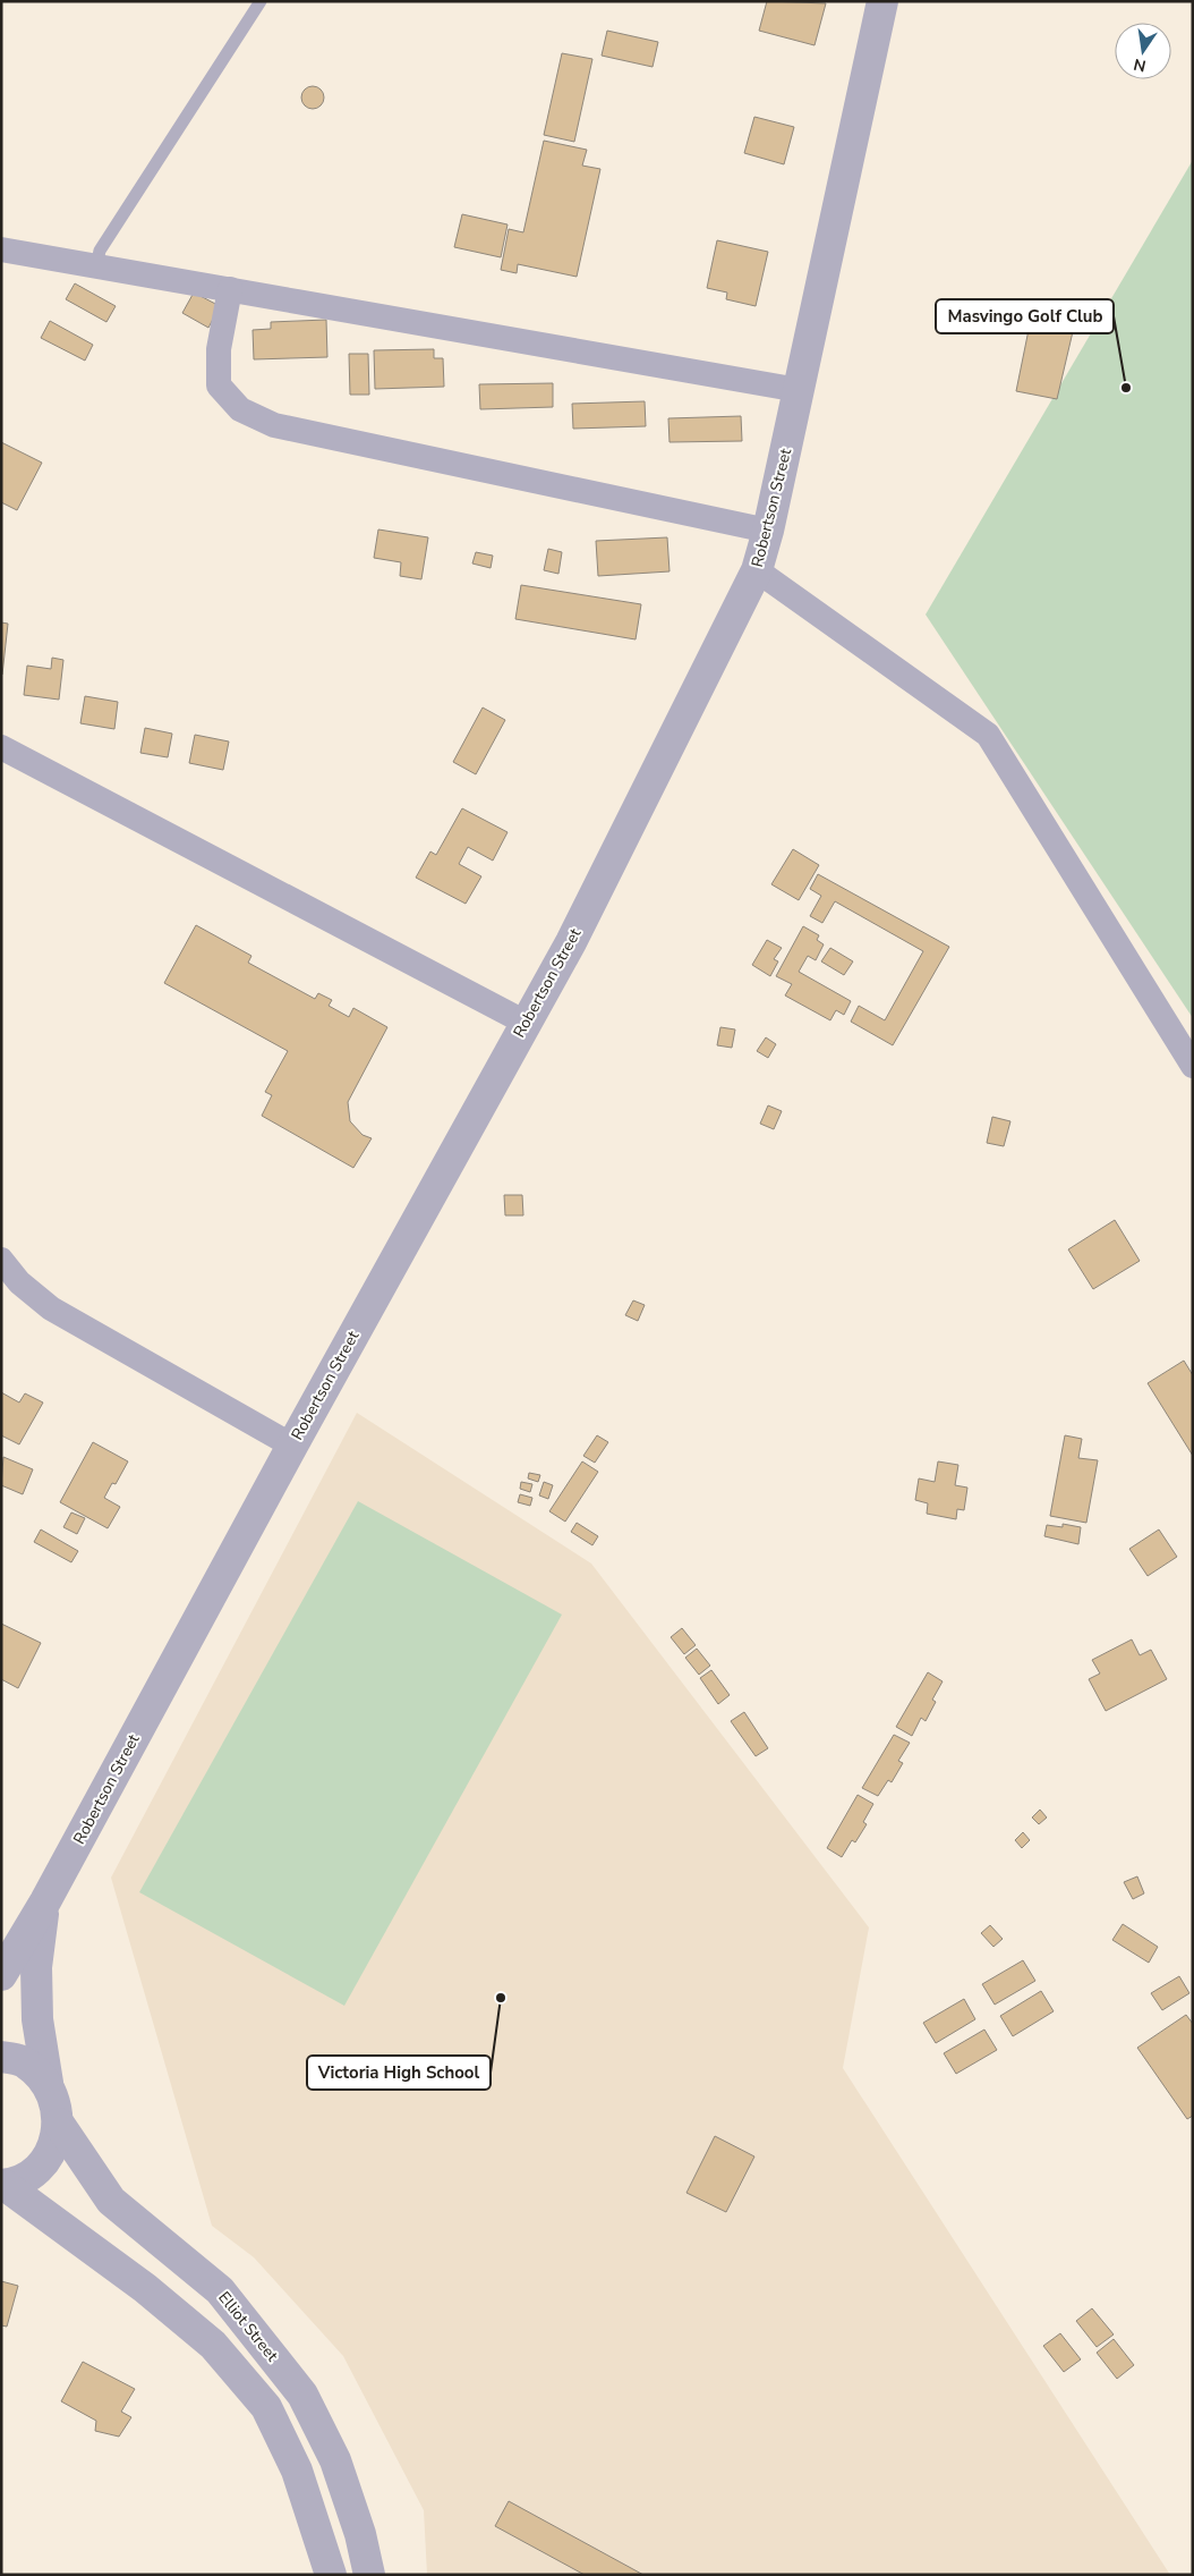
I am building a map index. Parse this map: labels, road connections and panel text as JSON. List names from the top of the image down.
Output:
{
  "streets": {
    "street": ["Robertson Street", "Elliot Street"]
  },
  "places": ["Masvingo Golf Club", "Victoria High School"],
  "north": "bottom"
}
